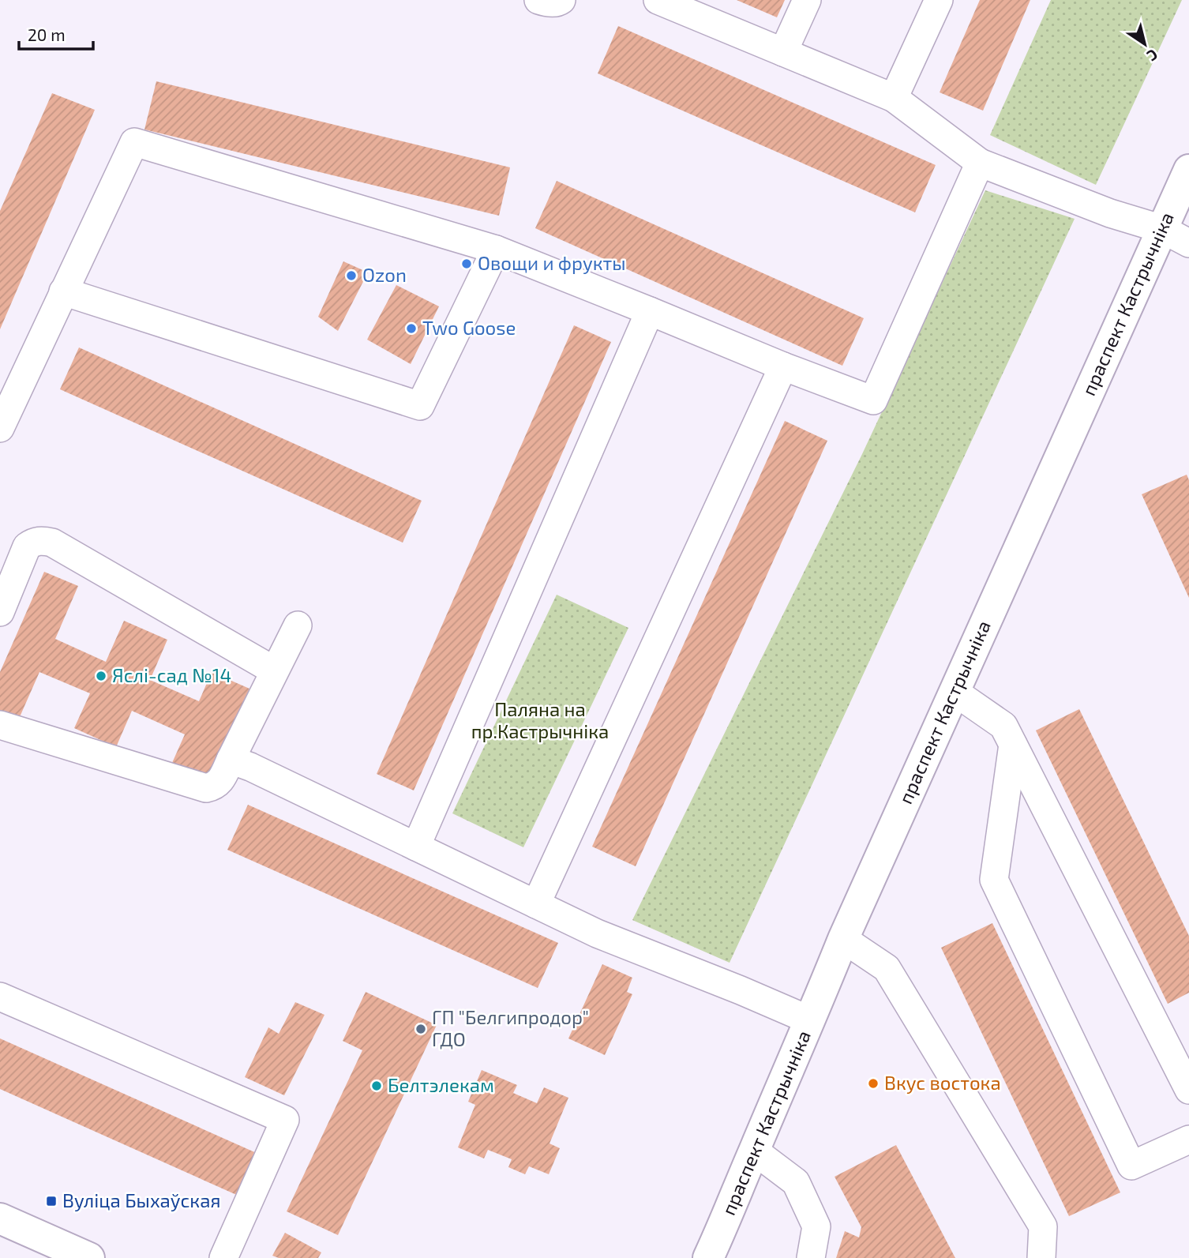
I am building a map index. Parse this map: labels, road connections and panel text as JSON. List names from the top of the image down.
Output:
{
  "streets": {
    "main road": ["праспект Кастрычніка"]
  },
  "parks": ["Паляна на пр.Кастрычніка"],
  "places": {
    "other": [
      "Овощи и фрукты",
      "Ozon",
      "Two Goose",
      "Яслі-сад №14",
      "ГП \"Белгипродор\" ГДО",
      "Вкус востока",
      "Белтэлекам"
    ],
    "transit": ["Вуліца Быхаўская"]
  },
  "scale_bar": "20 m",
  "north": "bottom right"
}
